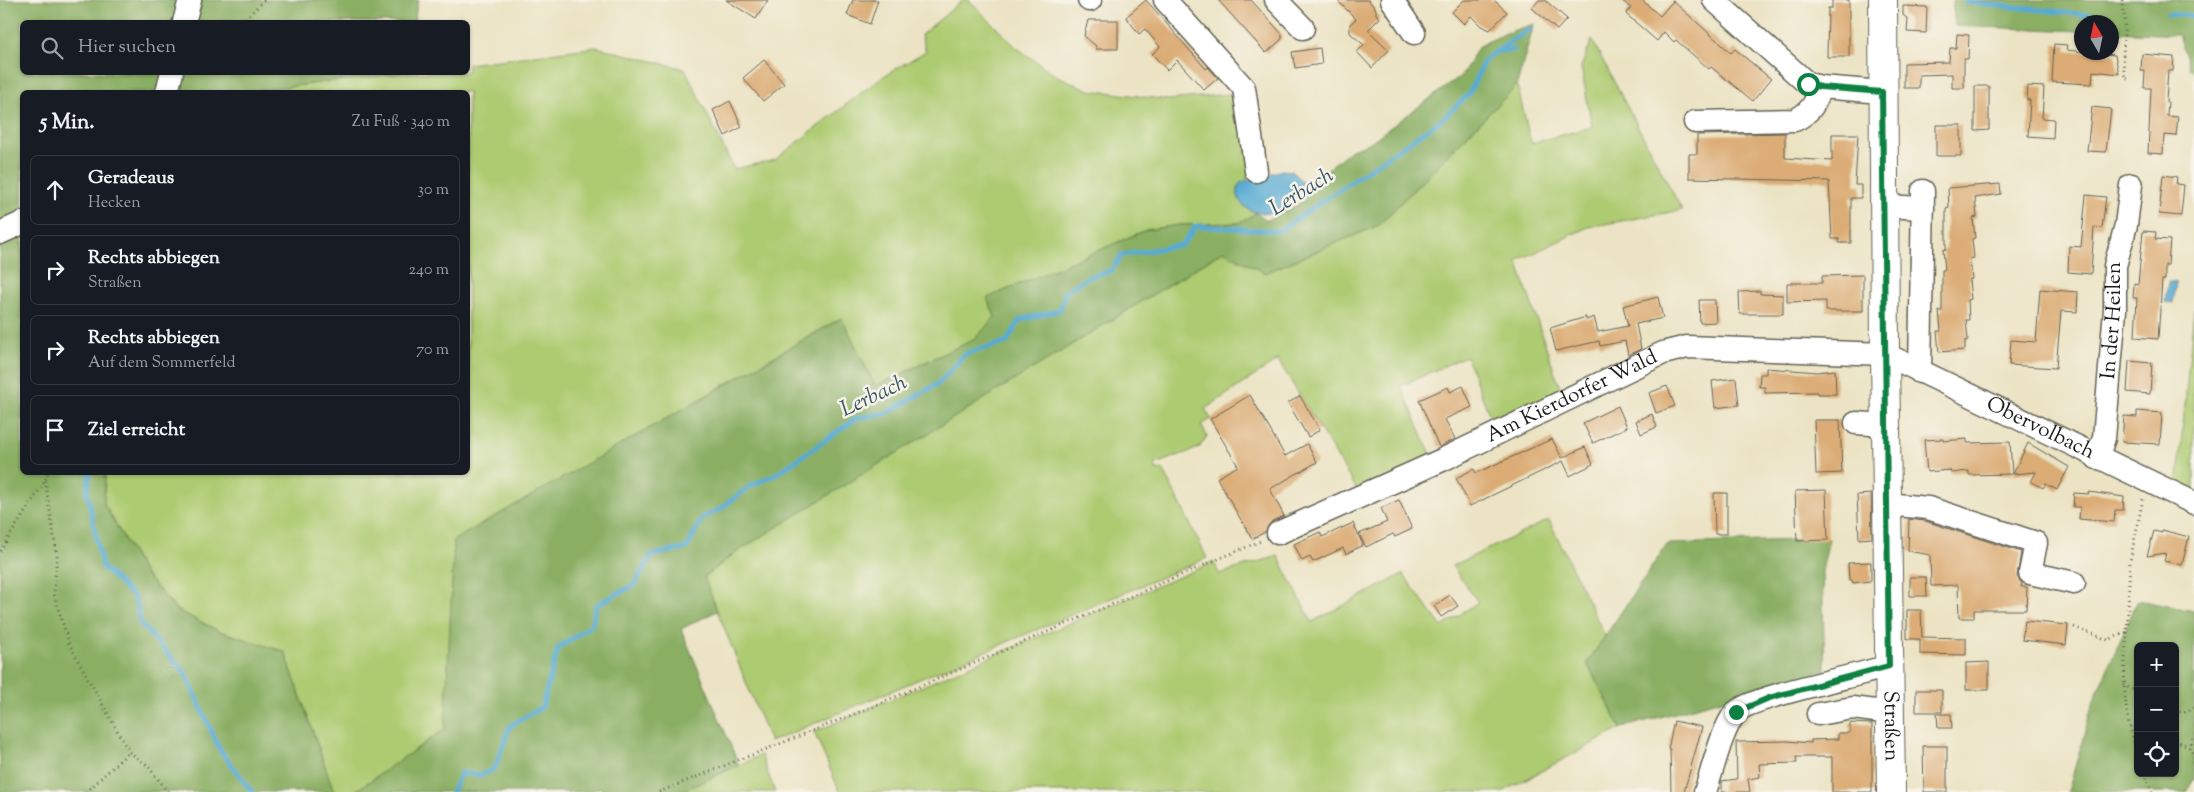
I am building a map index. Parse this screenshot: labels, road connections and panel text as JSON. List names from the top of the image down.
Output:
{
  "streets": {
    "main road": ["Straßen"],
    "street": ["In der Heilen", "Am Kierdorfer Wald", "Obervolbach"]
  },
  "crossings": [
    ["In der Heilen", "Obervolbach"],
    ["Am Kierdorfer Wald", "Obervolbach"],
    ["Am Kierdorfer Wald", "Straßen"],
    ["Obervolbach", "Straßen"]
  ],
  "water": ["Lerbach"],
  "north": "top",
  "page": {
    "search": "Hier suchen",
    "heading": ["5 Min.", "Zu Fuß · 340 m"],
    "list": [
      ["Geradeaus", "Hecken", "30 m"],
      ["Rechts abbiegen", "Straßen", "240 m"],
      ["Rechts abbiegen", "Auf dem Sommerfeld", "70 m"],
      "Ziel erreicht"
    ],
    "map_buttons": ["+", "−"]
  }
}
